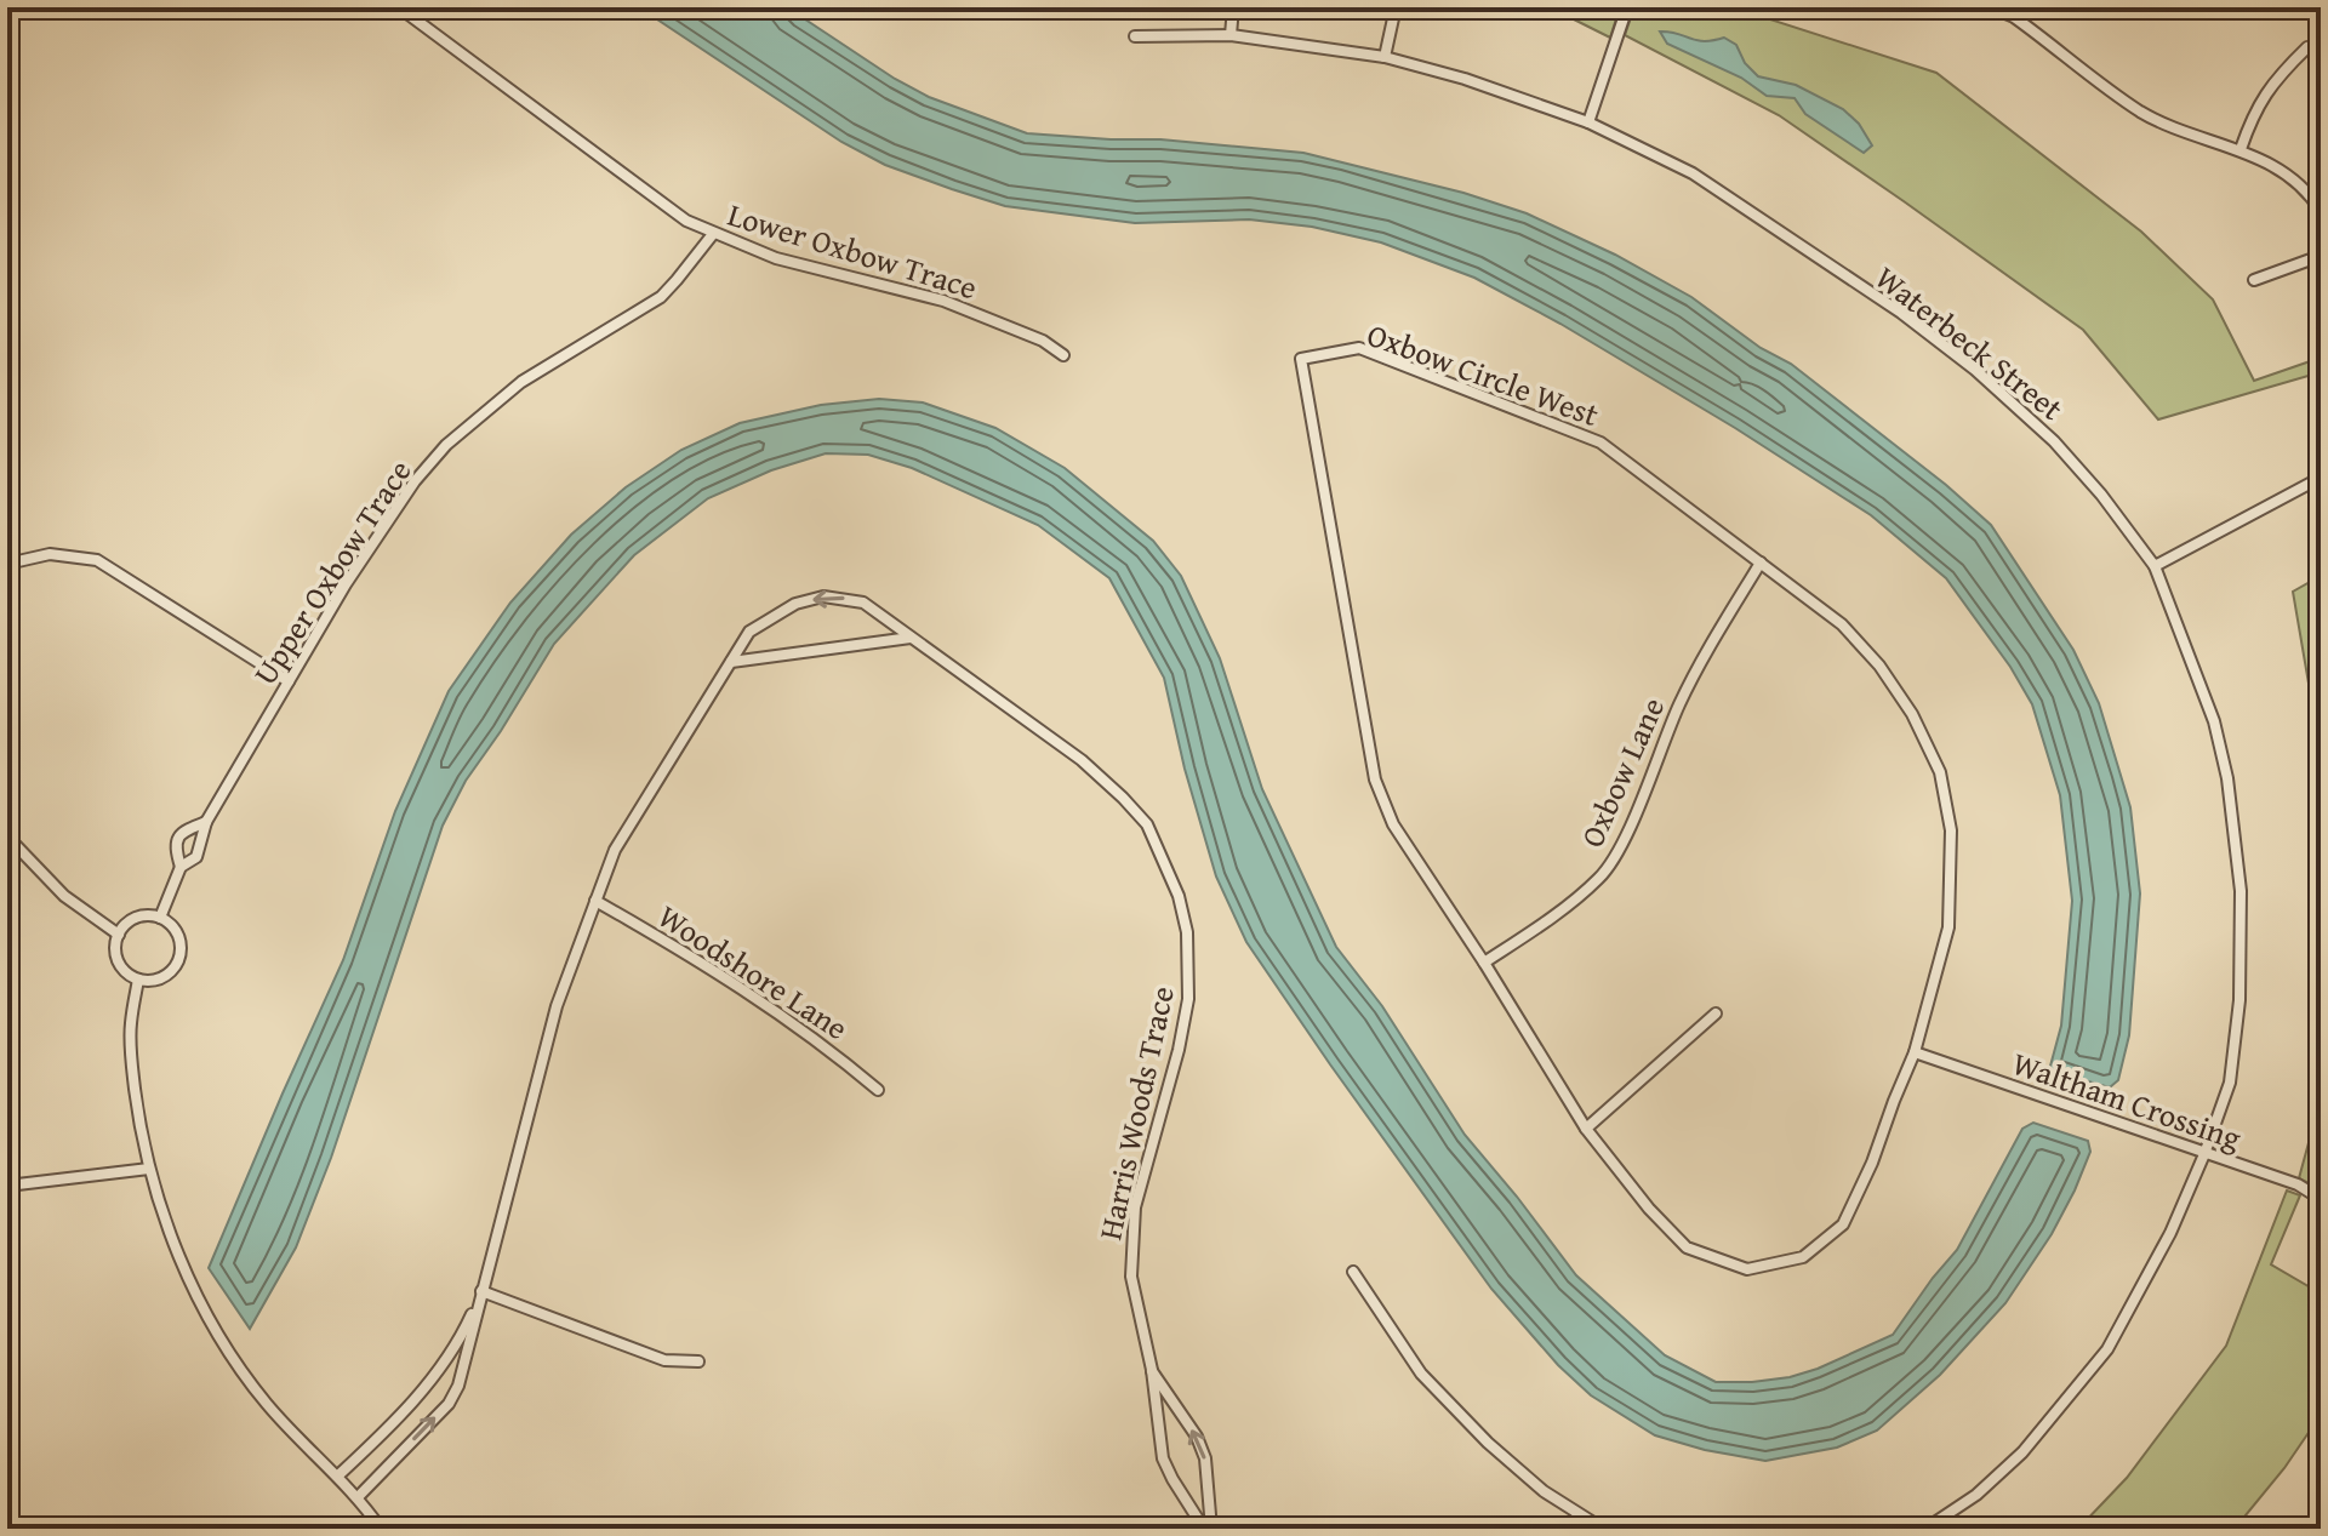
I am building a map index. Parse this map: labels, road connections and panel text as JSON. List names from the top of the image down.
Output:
{
  "streets": {
    "street": [
      "Lower Oxbow Trace",
      "Waterbeck Street",
      "Oxbow Circle West",
      "Upper Oxbow Trace",
      "Oxbow Lane",
      "Woodshore Lane",
      "Waltham Crossing",
      "Harris Woods Trace"
    ]
  },
  "crossings": [
    ["Lower Oxbow Trace", "Upper Oxbow Trace"],
    ["Waterbeck Street", "Waltham Crossing"],
    ["Oxbow Circle West", "Oxbow Lane"],
    ["Oxbow Circle West", "Waltham Crossing"],
    ["Woodshore Lane", "Harris Woods Trace"]
  ]
}
